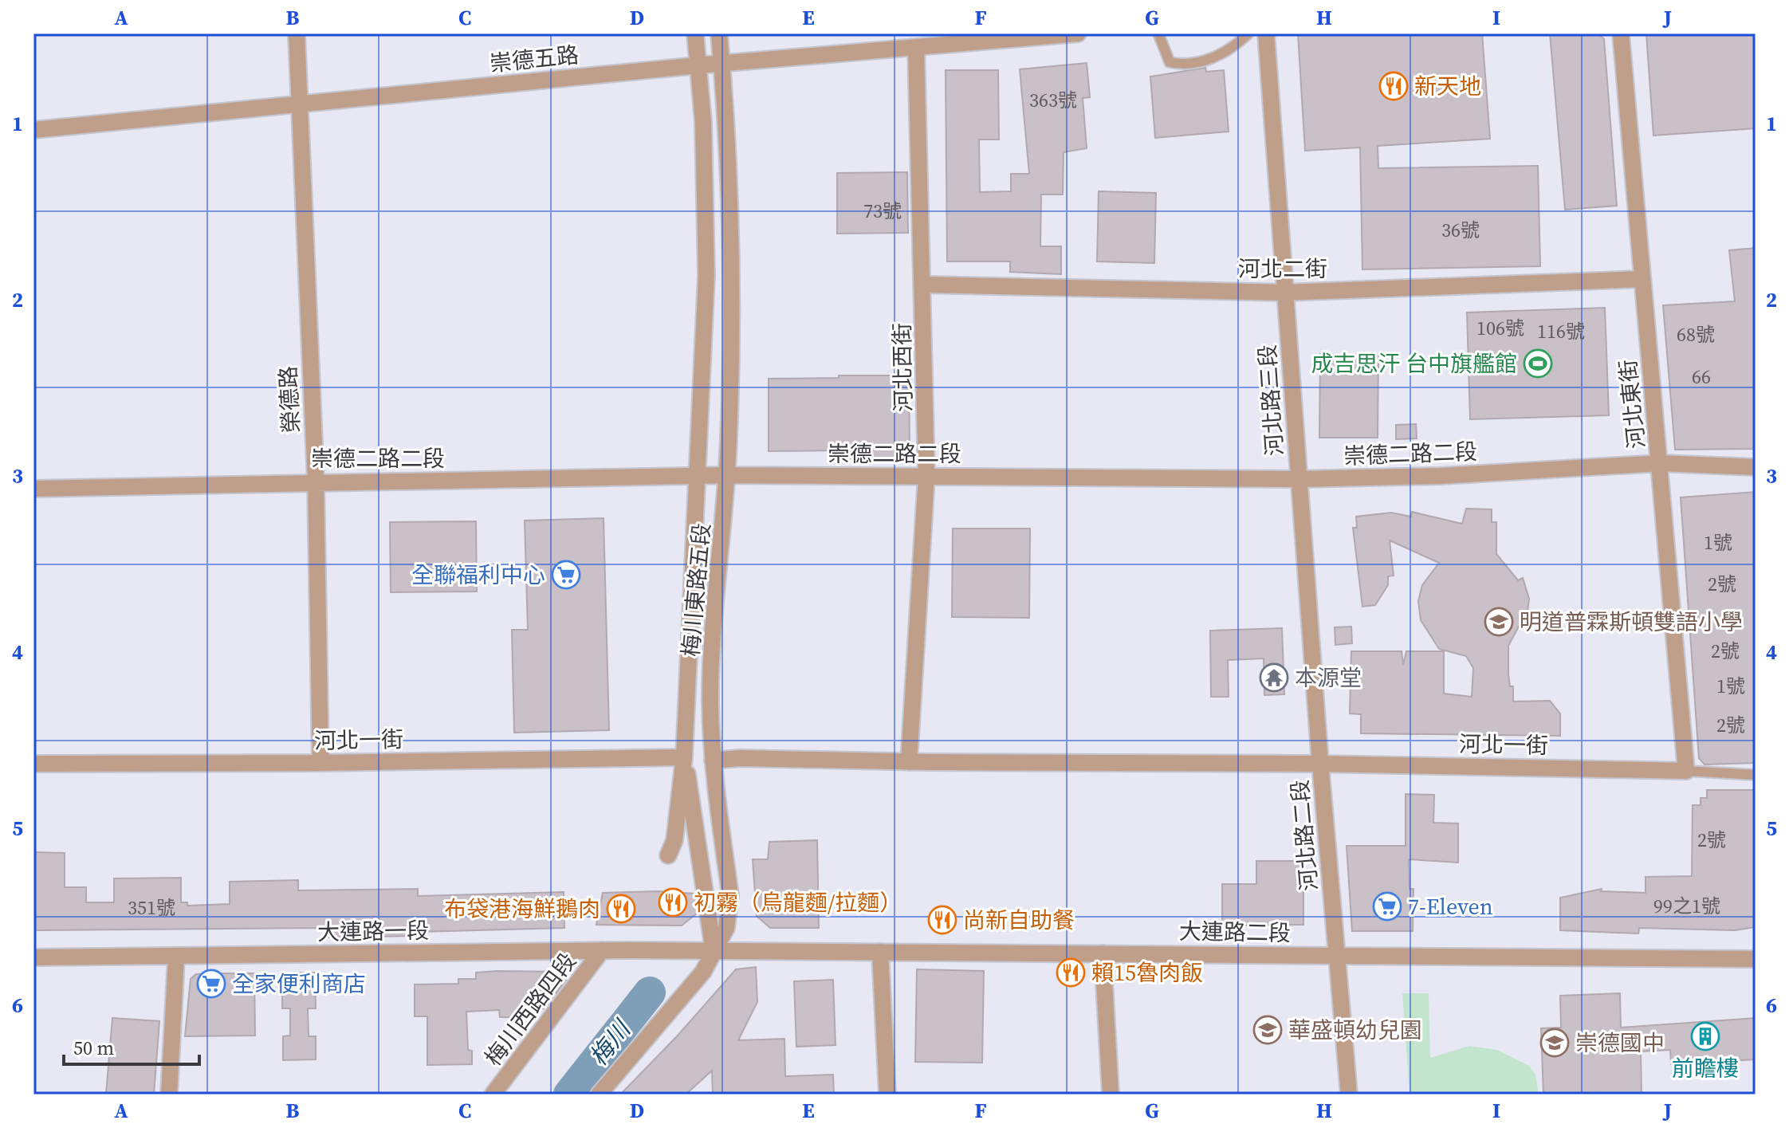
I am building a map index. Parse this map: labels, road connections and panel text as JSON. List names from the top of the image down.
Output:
{
  "streets": {
    "street": [
      "崇德五路",
      "河北二街",
      "河北西街",
      "榮德路",
      "河北路三段",
      "河北東街",
      "崇德二路二段",
      "梅川東路五段",
      "河北一街",
      "河北路二段",
      "大連路一段",
      "大連路二段",
      "梅川西路四段"
    ]
  },
  "crossings": [
    ["崇德五路", "河北西街"],
    ["崇德五路", "榮德路"],
    ["崇德五路", "梅川東路五段"],
    ["河北二街", "河北西街"],
    ["河北二街", "河北路三段"],
    ["河北二街", "河北東街"],
    ["河北西街", "崇德二路二段"],
    ["河北西街", "河北一街"],
    ["榮德路", "崇德二路二段"],
    ["榮德路", "河北一街"],
    ["河北路三段", "崇德二路二段"],
    ["河北路三段", "河北一街"],
    ["河北路三段", "河北路二段"],
    ["河北東街", "崇德二路二段"],
    ["河北東街", "河北一街"],
    ["崇德二路二段", "梅川東路五段"],
    ["梅川東路五段", "河北一街"],
    ["梅川東路五段", "大連路一段"],
    ["梅川東路五段", "大連路二段"],
    ["河北一街", "河北路二段"],
    ["河北路二段", "大連路二段"],
    ["大連路一段", "大連路二段"],
    ["大連路一段", "梅川西路四段"]
  ],
  "water": ["梅川"],
  "places": {
    "restaurant": [
      "新天地",
      "初霧（烏龍麵/拉麵）",
      "布袋港海鮮鵝肉",
      "尚新自助餐",
      "賴15魯肉飯"
    ],
    "sports": ["成吉思汗 台中旗艦館"],
    "supermarket": ["全聯福利中心", "7-Eleven", "全家便利商店"],
    "school or university": ["明道普霖斯頓雙語小學", "華盛頓幼兒園", "崇德國中"],
    "temple": ["本源堂"],
    "building": ["前瞻樓"]
  },
  "house_numbers": [
    "363號",
    "73號",
    "36號",
    "106號",
    "116號",
    "68號",
    "66",
    "1號",
    "2號",
    "2號",
    "1號",
    "2號",
    "2號",
    "99之1號",
    "351號"
  ],
  "scale_bar": "50 m",
  "grid": {
    "columns": [
      "A",
      "B",
      "C",
      "D",
      "E",
      "F",
      "G",
      "H",
      "I",
      "J"
    ],
    "rows": [
      "1",
      "2",
      "3",
      "4",
      "5",
      "6"
    ]
  }
}
